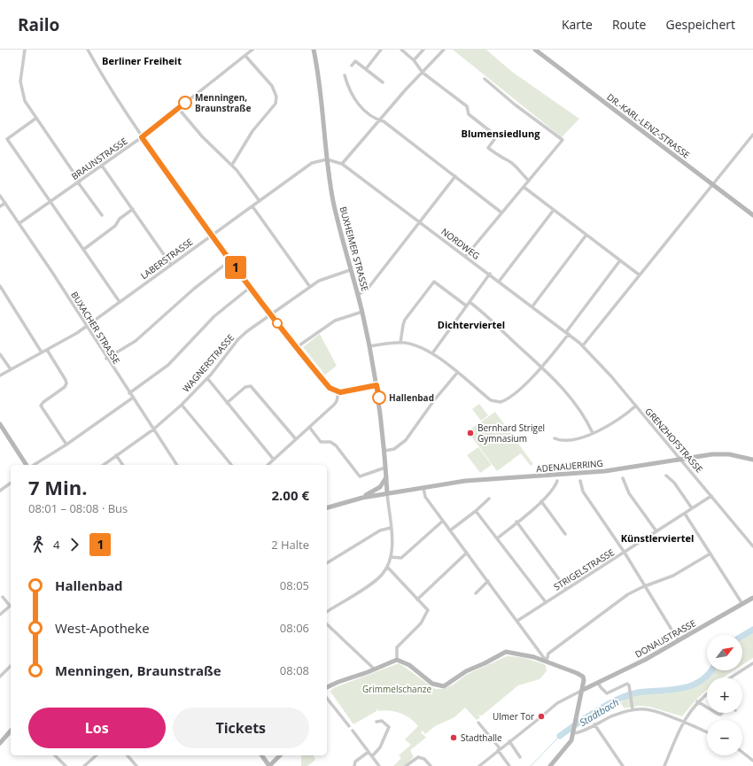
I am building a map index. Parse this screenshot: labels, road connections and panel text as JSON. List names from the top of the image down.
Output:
{
  "streets": {
    "main road": [
      "DR.-KARL-LENZ-STRASSE",
      "BUXHEIMER STRASSE",
      "ADENAUERRING",
      "DONAUSTRASSE"
    ],
    "street": [
      "BRAUNSTRASSE",
      "NORDWEG",
      "LABERSTRASSE",
      "BUXACHER STRASSE",
      "WAGNERSTRASSE",
      "GRENZHOFSTRASSE",
      "STRIGELSTRASSE"
    ]
  },
  "crossings": [
    ["BRAUNSTRASSE", "BUXACHER STRASSE"],
    ["NORDWEG", "BUXHEIMER STRASSE"],
    ["NORDWEG", "LABERSTRASSE"],
    ["NORDWEG", "GRENZHOFSTRASSE"],
    ["BUXHEIMER STRASSE", "LABERSTRASSE"],
    ["BUXHEIMER STRASSE", "WAGNERSTRASSE"],
    ["BUXHEIMER STRASSE", "ADENAUERRING"],
    ["LABERSTRASSE", "BUXACHER STRASSE"],
    ["BUXACHER STRASSE", "WAGNERSTRASSE"],
    ["GRENZHOFSTRASSE", "ADENAUERRING"],
    ["GRENZHOFSTRASSE", "STRIGELSTRASSE"]
  ],
  "districts": [
    "Berliner Freiheit",
    "Blumensiedlung",
    "Dichterviertel",
    "Künstlerviertel"
  ],
  "water": ["Stadtbach"],
  "parks": ["Grimmelschanze"],
  "places": [
    "Menningen, Braunstraße",
    "Hallenbad",
    "Bernhard Strigel Gymnasium",
    "Ulmer Tor",
    "Stadthalle"
  ],
  "lines": ["bus line 1"],
  "north": "top right",
  "page": {
    "header": "Railo",
    "nav": ["Karte", "Route", "Gespeichert"],
    "on_map": "1",
    "heading": ["7 Min.", "08:01 – 08:08 · Bus", "2.00 €"],
    "legs": ["4", "1", "2 Halte"],
    "list": [
      {
        "name": "Hallenbad",
        "value": "08:05"
      },
      {
        "name": "West-Apotheke",
        "value": "08:06"
      },
      {
        "name": "Menningen, Braunstraße",
        "value": "08:08"
      }
    ],
    "map_buttons": ["+", "−"],
    "buttons": ["Los", "Tickets"]
  }
}
